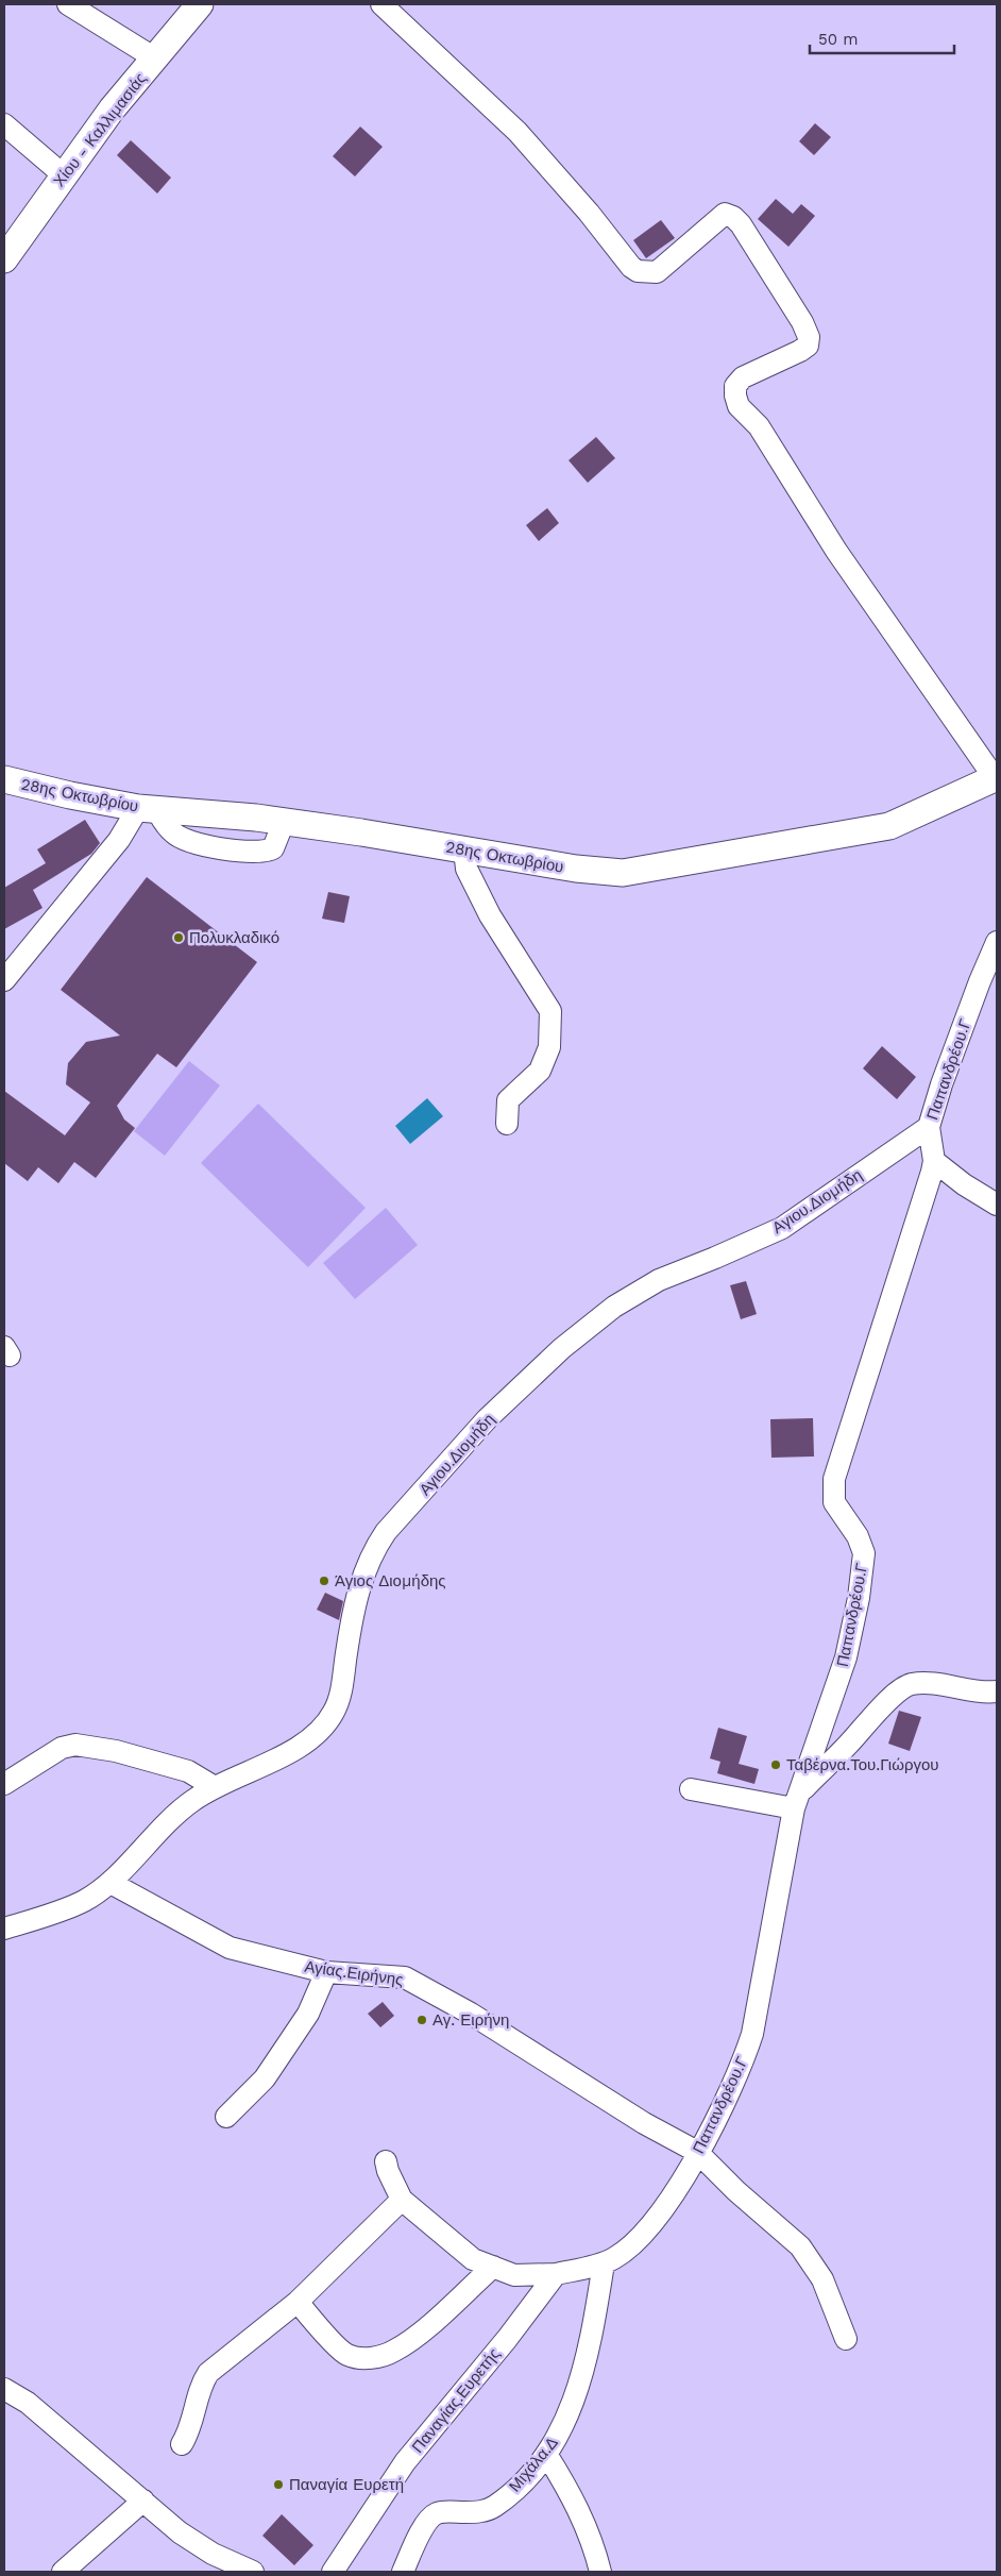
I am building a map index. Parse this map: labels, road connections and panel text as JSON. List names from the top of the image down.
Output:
{
  "streets": {
    "main road": ["Χίου - Καλλιμασιάς", "28ης Οκτωβρίου"],
    "street": [
      "Παπανδρέου.Γ",
      "Αγιου.Διομήδη",
      "Αγίας.Ειρήνης",
      "Παναγίας.Ευρετής",
      "Μιχάλα.Δ"
    ]
  },
  "crossings": [
    ["Παπανδρέου.Γ", "Αγιου.Διομήδη"],
    ["Παπανδρέου.Γ", "Αγίας.Ειρήνης"],
    ["Παπανδρέου.Γ", "Μιχάλα.Δ"],
    ["Αγιου.Διομήδη", "Αγίας.Ειρήνης"]
  ],
  "places": [
    "Πολυκλαδικό",
    "Άγιος Διομήδης",
    "Ταβέρνα.Του.Γιώργου",
    "Αγ. Ειρήνη",
    "Παναγία Ευρετή"
  ],
  "scale_bar": "50 m"
}
